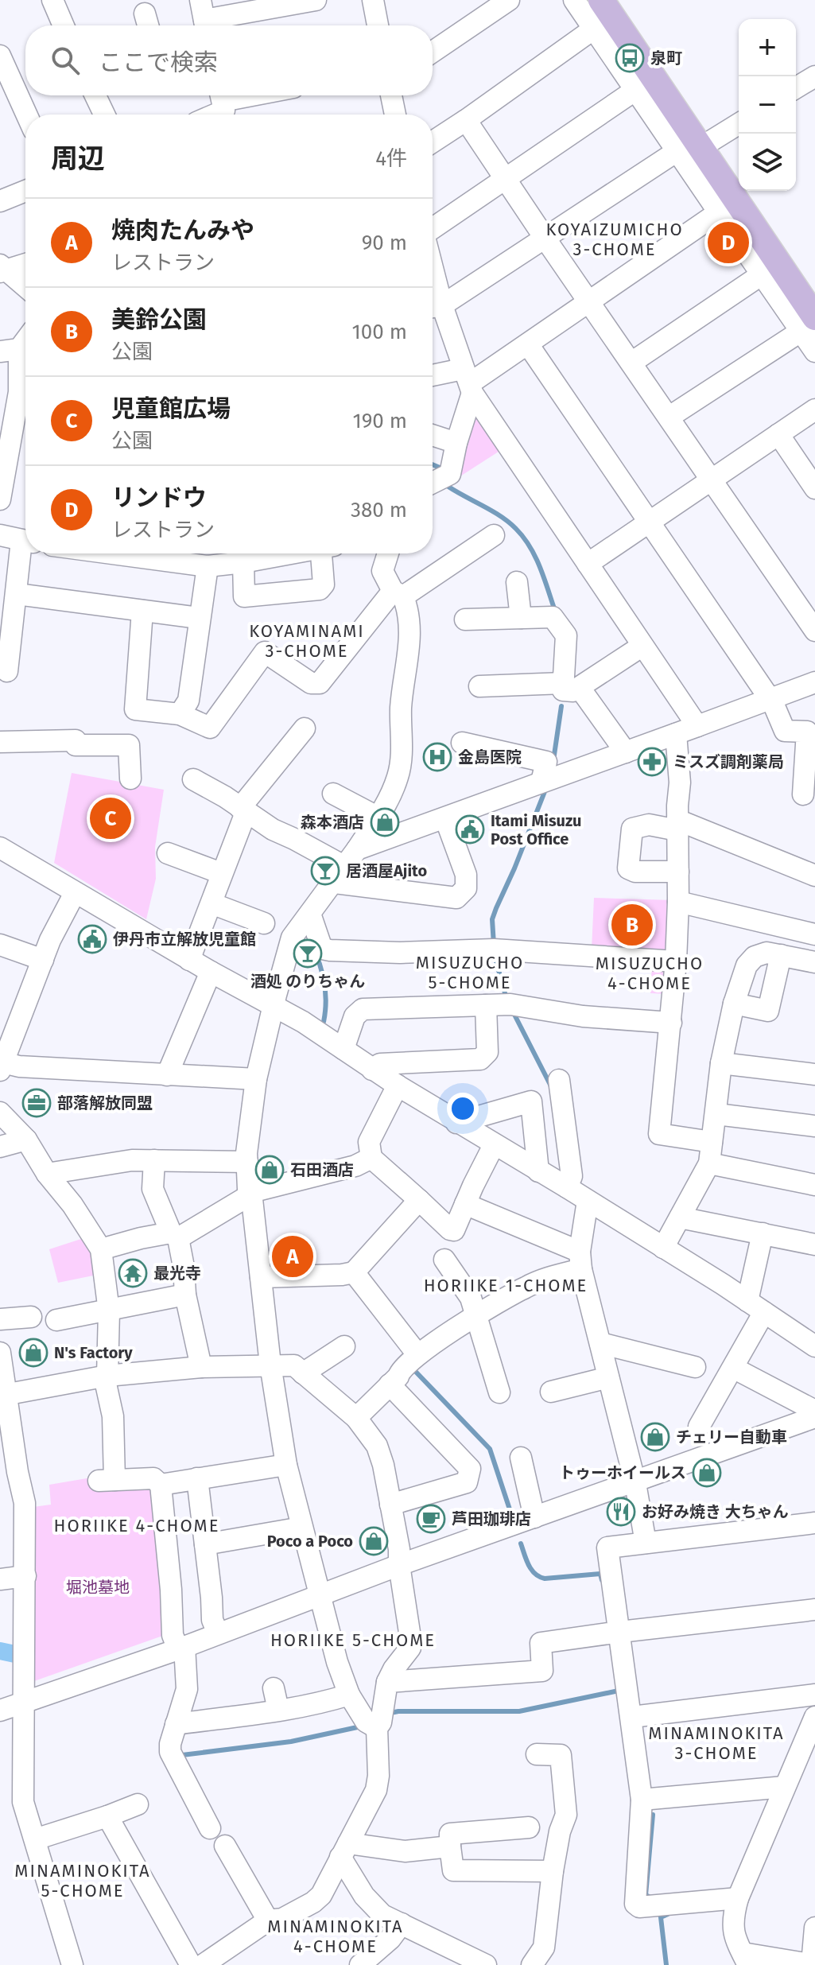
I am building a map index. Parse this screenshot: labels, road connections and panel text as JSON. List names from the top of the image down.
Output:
{
  "districts": [
    "KOYAIZUMICHO 3-CHOME",
    "KOYAMINAMI 3-CHOME",
    "MISUZUCHO 5-CHOME",
    "MISUZUCHO 4-CHOME",
    "HORIIKE 1-CHOME",
    "HORIIKE 4-CHOME",
    "HORIIKE 5-CHOME",
    "MINAMINOKITA 3-CHOME",
    "MINAMINOKITA 5-CHOME",
    "MINAMINOKITA 4-CHOME"
  ],
  "parks": ["堀池墓地"],
  "places": {
    "bus stop": ["泉町"],
    "hospital": ["金島医院"],
    "pharmacy": ["ミスズ調剤薬局"],
    "shop": [
      "森本酒店",
      "石田酒店",
      "N's Factory",
      "チェリー自動車",
      "トゥーホイールス",
      "Poco a Poco"
    ],
    "public building": ["Itami Misuzu Post Office", "伊丹市立解放児童館"],
    "bar": ["居酒屋Ajito", "酒処 のりちゃん"],
    "office": ["部落解放同盟"],
    "temple": ["最光寺"],
    "restaurant": ["お好み焼き 大ちゃん"],
    "cafe": ["芦田珈琲店"]
  },
  "page": {
    "map_buttons": ["+", "−"],
    "search": "ここで検索",
    "heading": ["周辺", "4件"],
    "list": [
      {
        "mark": "A",
        "name": "焼肉たんみや",
        "note": "レストラン",
        "value": "90 m"
      },
      {
        "mark": "B",
        "name": "美鈴公園",
        "note": "公園",
        "value": "100 m"
      },
      {
        "mark": "C",
        "name": "児童館広場",
        "note": "公園",
        "value": "190 m"
      },
      {
        "mark": "D",
        "name": "リンドウ",
        "note": "レストラン",
        "value": "380 m"
      }
    ],
    "pins": [
      "D",
      "C",
      "B",
      "A"
    ]
  }
}
